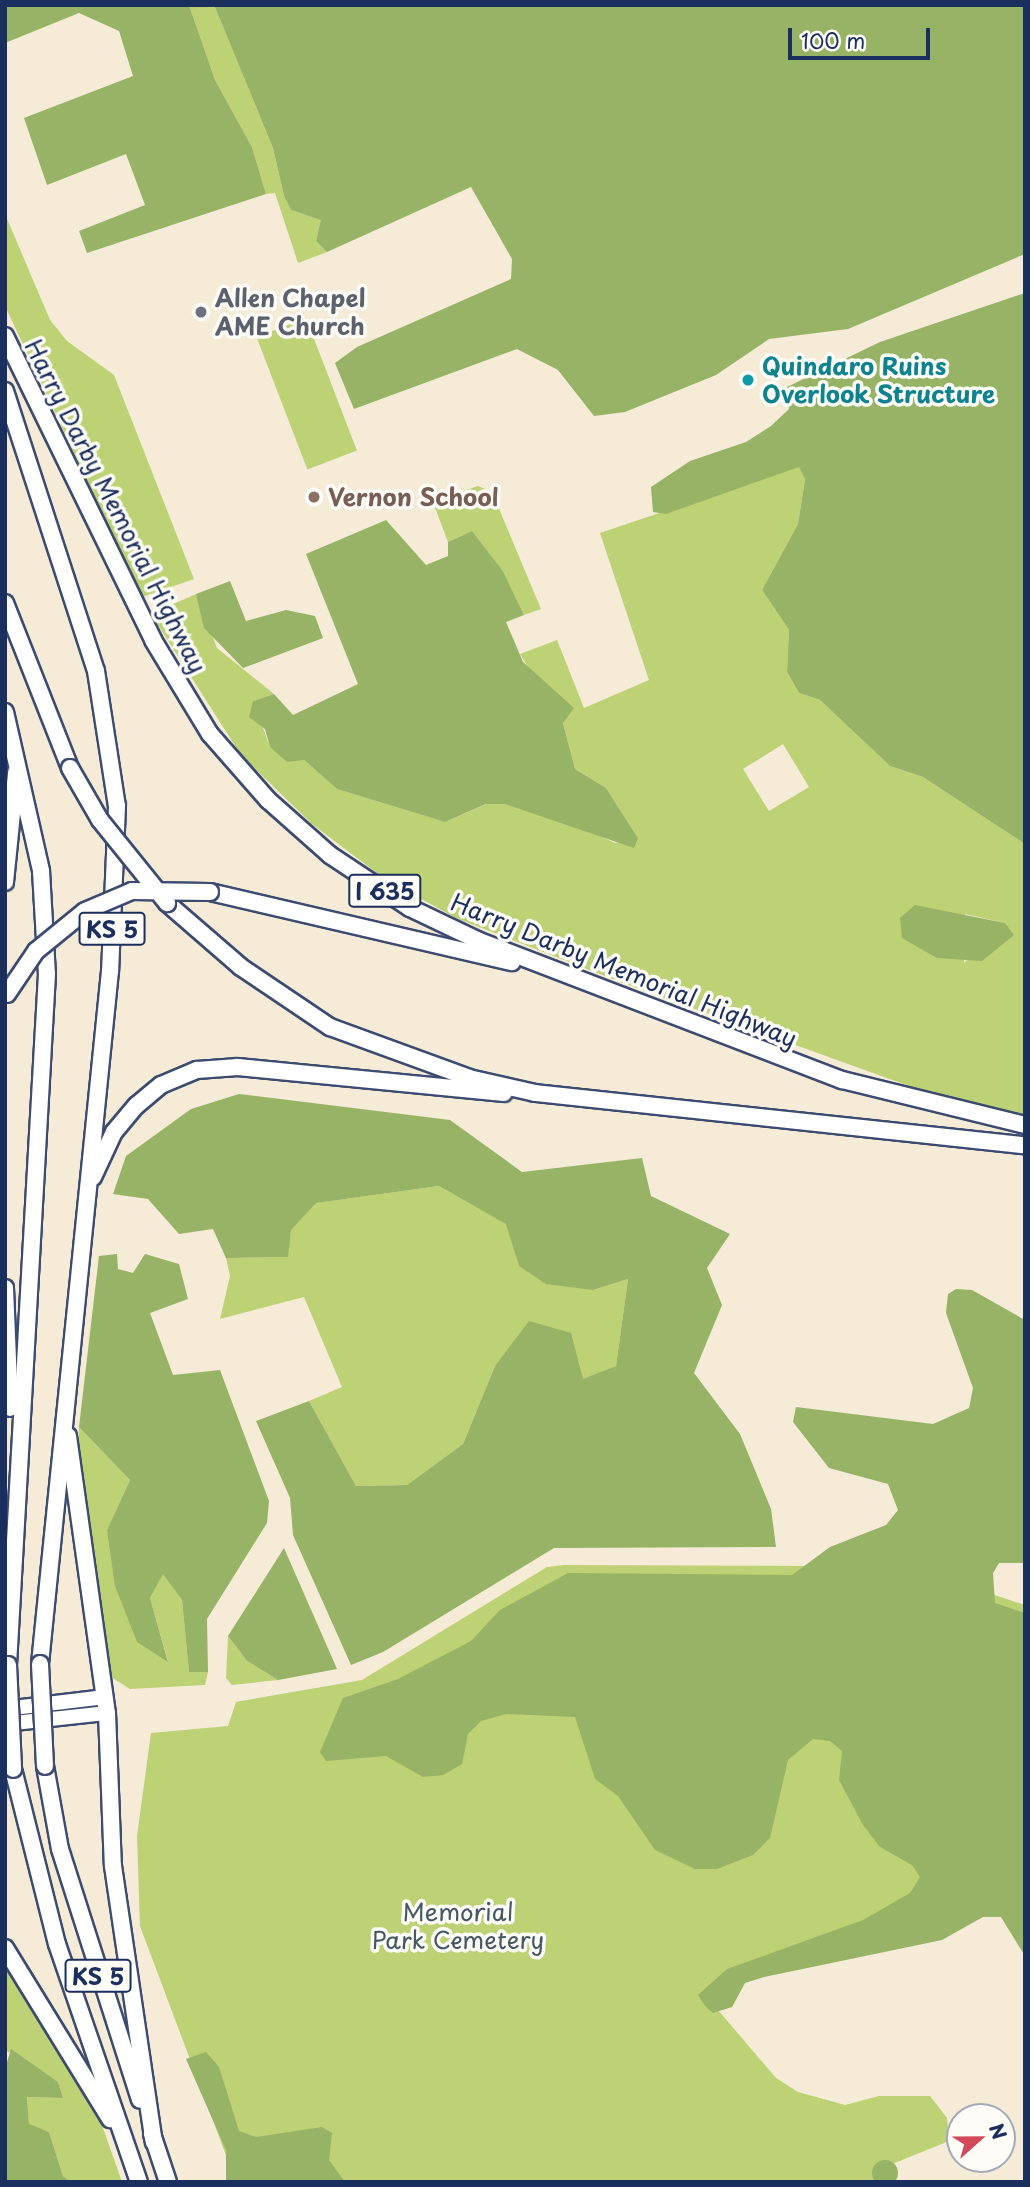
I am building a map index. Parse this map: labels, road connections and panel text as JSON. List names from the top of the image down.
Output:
{
  "streets": {
    "highway": ["Harry Darby Memorial Highway", "I 635", "KS 5"]
  },
  "parks": ["Memorial Park Cemetery"],
  "places": ["Allen Chapel AME Church", "Quindaro Ruins Overlook Structure", "Vernon School"],
  "scale_bar": "100 m",
  "north": "right"
}
